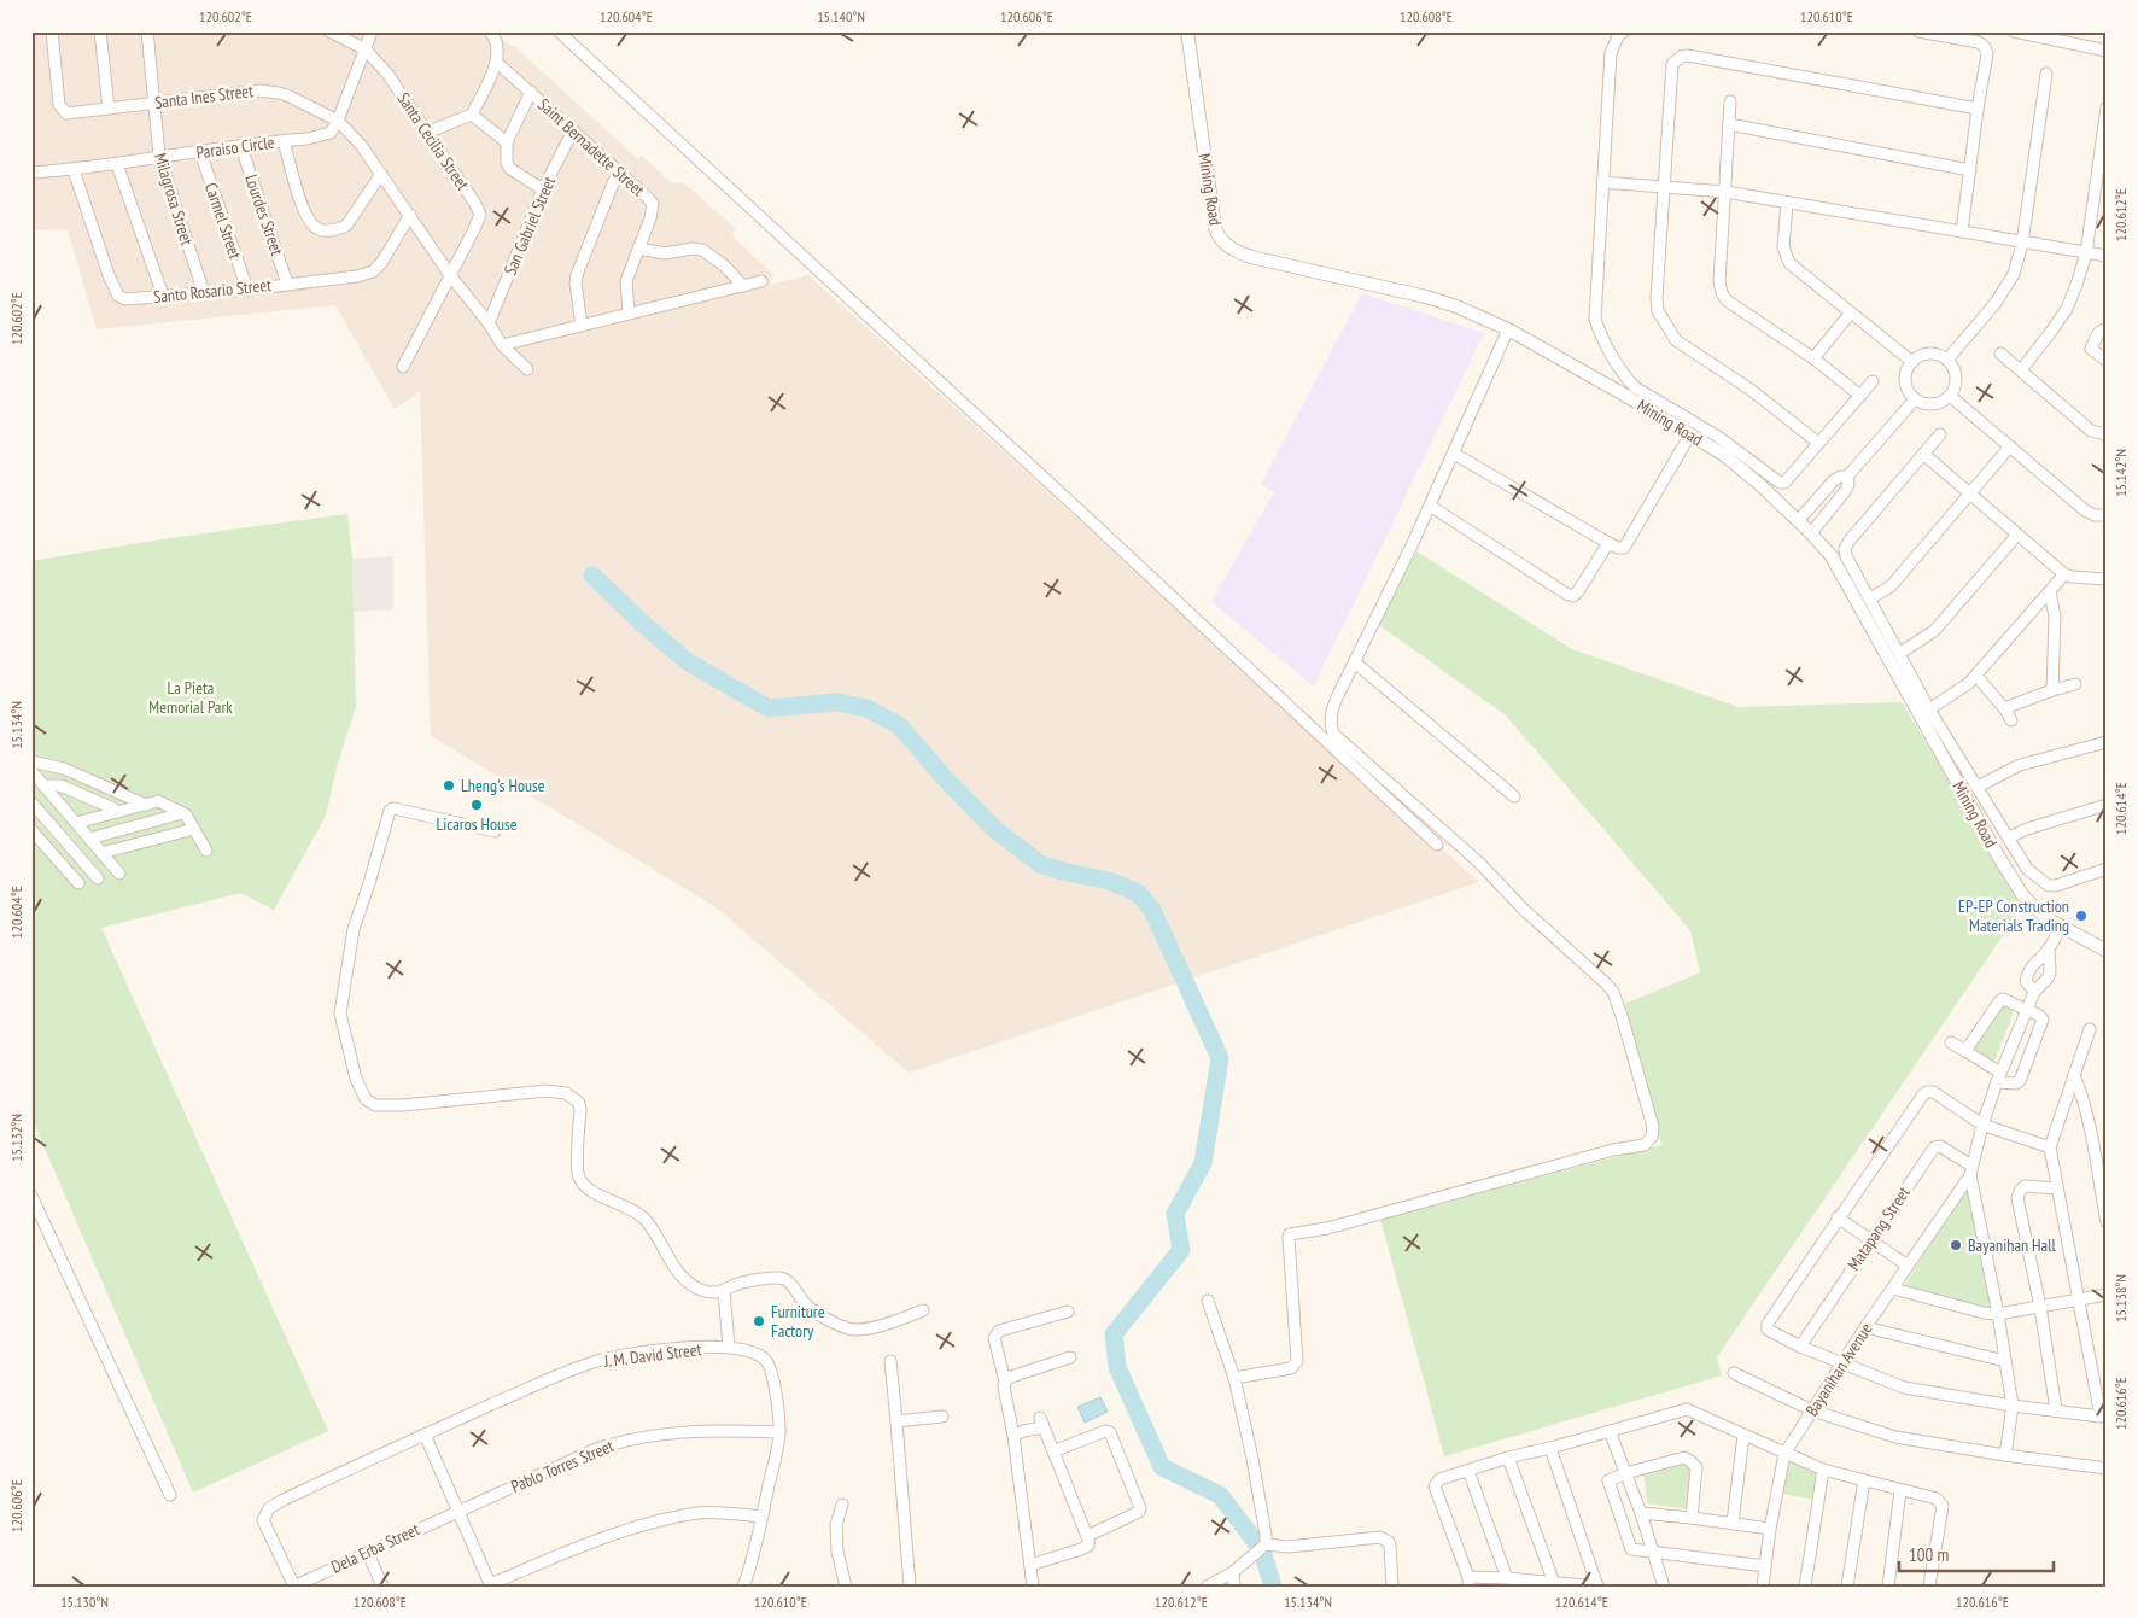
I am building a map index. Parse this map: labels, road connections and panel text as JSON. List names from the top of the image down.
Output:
{
  "streets": {
    "street": [
      "Santa Ines Street",
      "Santa Cecilia Street",
      "Paraiso Circle",
      "Saint Bernadette Street",
      "Mining Road",
      "Milagrosa Street",
      "Lourdes Street",
      "Carmel Street",
      "San Gabriel Street",
      "Santo Rosario Street",
      "Matapang Street",
      "J. M. David Street",
      "Bayanihan Avenue",
      "Pablo Torres Street",
      "Dela Erba Street"
    ]
  },
  "crossings": [
    ["Santa Ines Street", "Santa Cecilia Street"],
    ["Santa Ines Street", "Paraiso Circle"],
    ["Santa Ines Street", "Milagrosa Street"],
    ["Santa Ines Street", "San Gabriel Street"],
    ["Santa Ines Street", "Santo Rosario Street"],
    ["Paraiso Circle", "Milagrosa Street"],
    ["Paraiso Circle", "Lourdes Street"],
    ["Paraiso Circle", "Carmel Street"],
    ["Paraiso Circle", "Santo Rosario Street"],
    ["Saint Bernadette Street", "San Gabriel Street"],
    ["Milagrosa Street", "Santo Rosario Street"],
    ["Lourdes Street", "Santo Rosario Street"],
    ["Carmel Street", "Santo Rosario Street"],
    ["Matapang Street", "Bayanihan Avenue"],
    ["J. M. David Street", "Pablo Torres Street"],
    ["J. M. David Street", "Dela Erba Street"],
    ["Pablo Torres Street", "Dela Erba Street"]
  ],
  "parks": ["La Pieta Memorial Park"],
  "places": [
    "Lheng's House",
    "Licaros House",
    "EP-EP Construction Materials Trading",
    "Bayanihan Hall",
    "Furniture Factory"
  ],
  "scale_bar": "100 m",
  "coordinates": [
    "120.602°E",
    "120.604°E",
    "15.140°N",
    "120.606°E",
    "120.608°E",
    "120.610°E",
    "120.612°E",
    "15.142°N",
    "15.134°N",
    "120.614°E",
    "15.132°N",
    "15.138°N",
    "120.616°E",
    "15.130°N"
  ]
}
